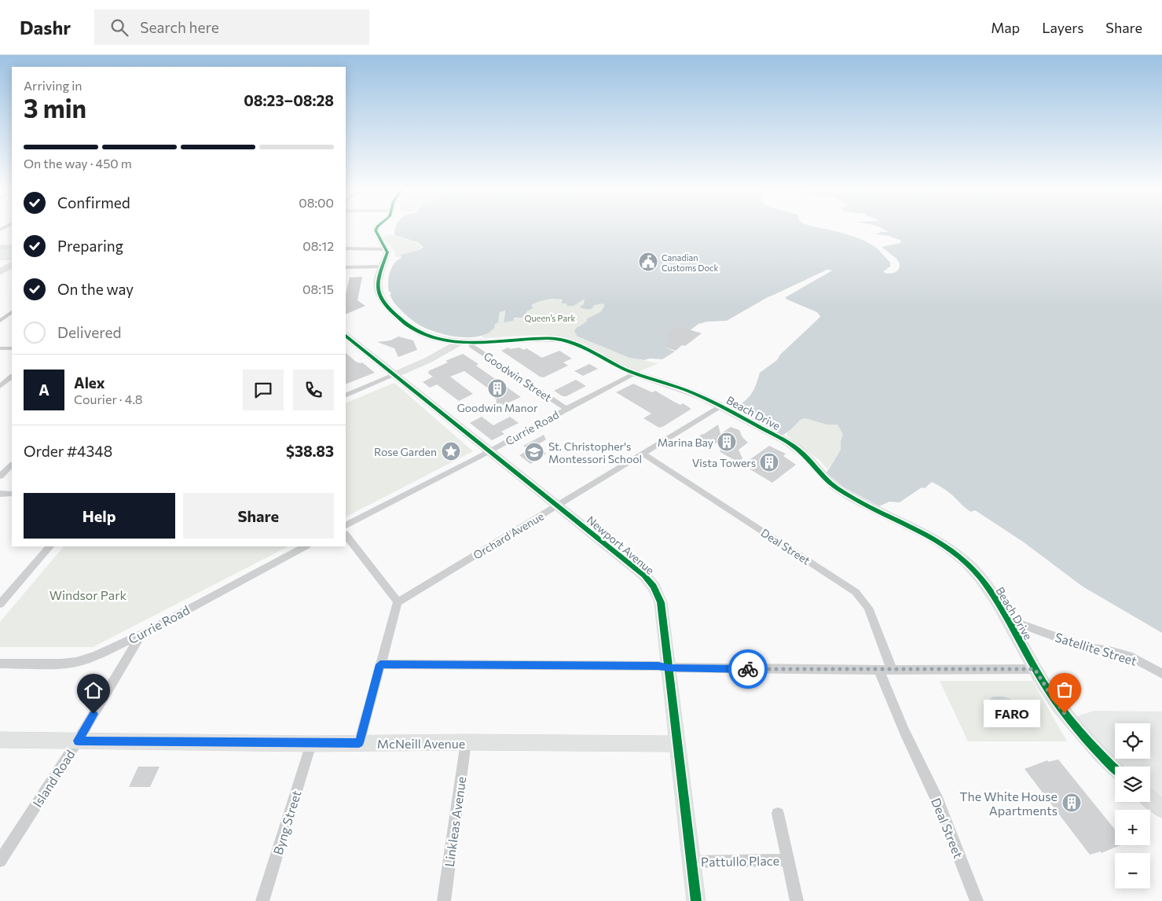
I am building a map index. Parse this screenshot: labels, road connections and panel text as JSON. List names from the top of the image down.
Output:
{
  "streets": {
    "main road": ["Beach Drive", "Newport Avenue", "McNeill Avenue"],
    "street": [
      "Goodwin Street",
      "Currie Road",
      "Orchard Avenue",
      "Deal Street",
      "Satellite Street",
      "Island Road",
      "Linkleas Avenue",
      "Byng Street",
      "Pattullo Place"
    ]
  },
  "crossings": [
    ["Goodwin Street", "Beach Drive"],
    ["Goodwin Street", "Currie Road"],
    ["Beach Drive", "Currie Road"],
    ["Beach Drive", "Orchard Avenue"],
    ["Beach Drive", "Satellite Street"],
    ["Currie Road", "Newport Avenue"],
    ["Currie Road", "Island Road"],
    ["Orchard Avenue", "Newport Avenue"],
    ["Orchard Avenue", "Deal Street"],
    ["Newport Avenue", "McNeill Avenue"],
    ["Newport Avenue", "Pattullo Place"],
    ["McNeill Avenue", "Island Road"],
    ["McNeill Avenue", "Linkleas Avenue"],
    ["McNeill Avenue", "Byng Street"]
  ],
  "parks": ["Queen’s Park", "Windsor Park"],
  "places": {
    "public building": ["Canadian Customs Dock"],
    "building": [
      "Goodwin Manor",
      "Marina Bay",
      "Vista Towers",
      "The White House Apartments"
    ],
    "place": ["Rose Garden"],
    "school or university": ["St. Christopher's Montessori School"],
    "other": ["FARO"]
  },
  "page": {
    "header": "Dashr",
    "search": "Search here",
    "nav": ["Map", "Layers", "Share"],
    "heading": ["3 min", "Arriving in", "08:23–08:28"],
    "panel": [
      "Alex",
      "Courier · 4.8",
      "Order #4348",
      "$38.83"
    ],
    "bar": "On the way · 450 m",
    "list": [
      ["Confirmed", "08:00"],
      ["Preparing", "08:12"],
      ["On the way", "08:15"],
      "Delivered"
    ],
    "round": "A",
    "buttons": ["Help", "Share"],
    "bubble": "FARO",
    "map_buttons": ["+", "−"]
  }
}
